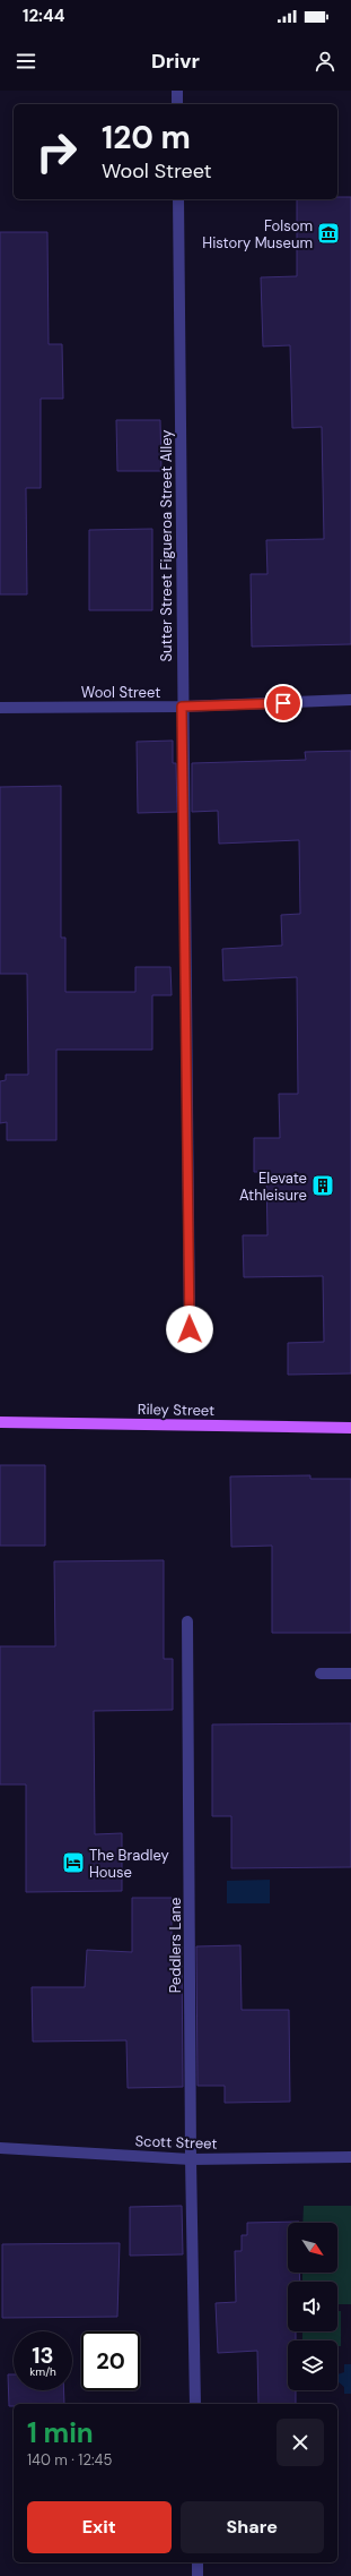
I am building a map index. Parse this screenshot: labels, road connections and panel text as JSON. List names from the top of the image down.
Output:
{
  "streets": {
    "main road": ["Riley Street"],
    "street": [
      "Sutter Street Figueroa Street Alley",
      "Wool Street",
      "Peddlers Lane",
      "Scott Street"
    ]
  },
  "crossings": [
    ["Sutter Street Figueroa Street Alley", "Wool Street"],
    ["Peddlers Lane", "Scott Street"]
  ],
  "places": {
    "museum": ["Folsom History Museum"],
    "building": ["Elevate Athleisure"],
    "hotel": ["The Bradley House"]
  },
  "north": "bottom right",
  "page": {
    "status": "12:44",
    "header": "Drivr",
    "turn": ["120 m", "Wool Street"],
    "speed": "13 km/h",
    "limit": "20",
    "heading": ["1 min", "140 m · 12:45"],
    "buttons": ["Exit", "Share"]
  }
}
